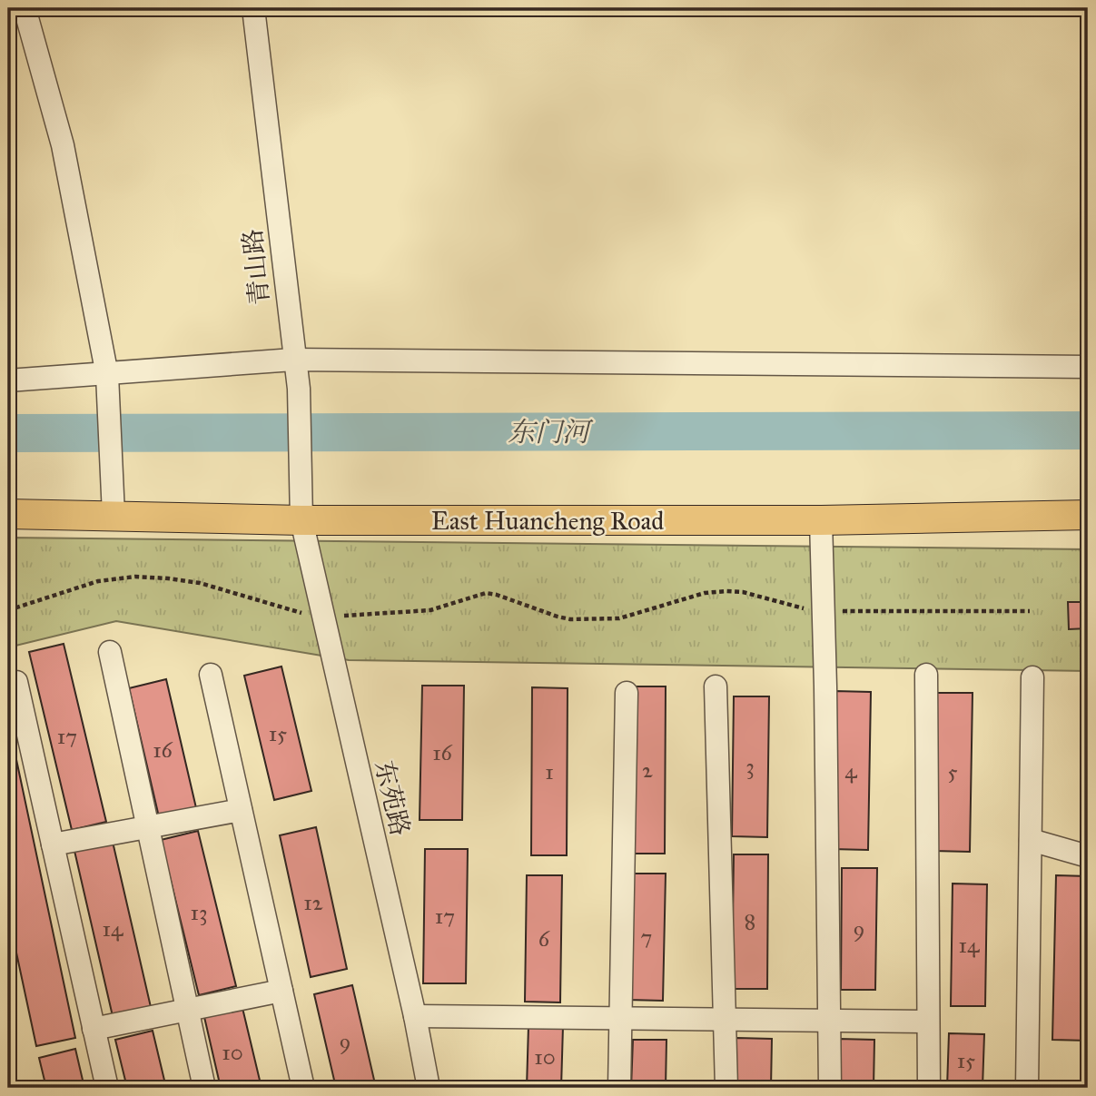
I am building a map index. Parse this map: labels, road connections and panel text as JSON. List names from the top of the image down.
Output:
{
  "streets": {
    "main road": ["East Huancheng Road"],
    "street": ["青山路", "东苑路"]
  },
  "crossings": [
    ["青山路", "East Huancheng Road"],
    ["青山路", "东苑路"],
    ["East Huancheng Road", "东苑路"]
  ],
  "water": ["东门河"],
  "house_numbers": [
    "15",
    "17",
    "16",
    "16",
    "3",
    "2",
    "4",
    "1",
    "5",
    "12",
    "13",
    "17",
    "8",
    "14",
    "9",
    "7",
    "6",
    "14",
    "9",
    "10",
    "10",
    "15"
  ]
}
